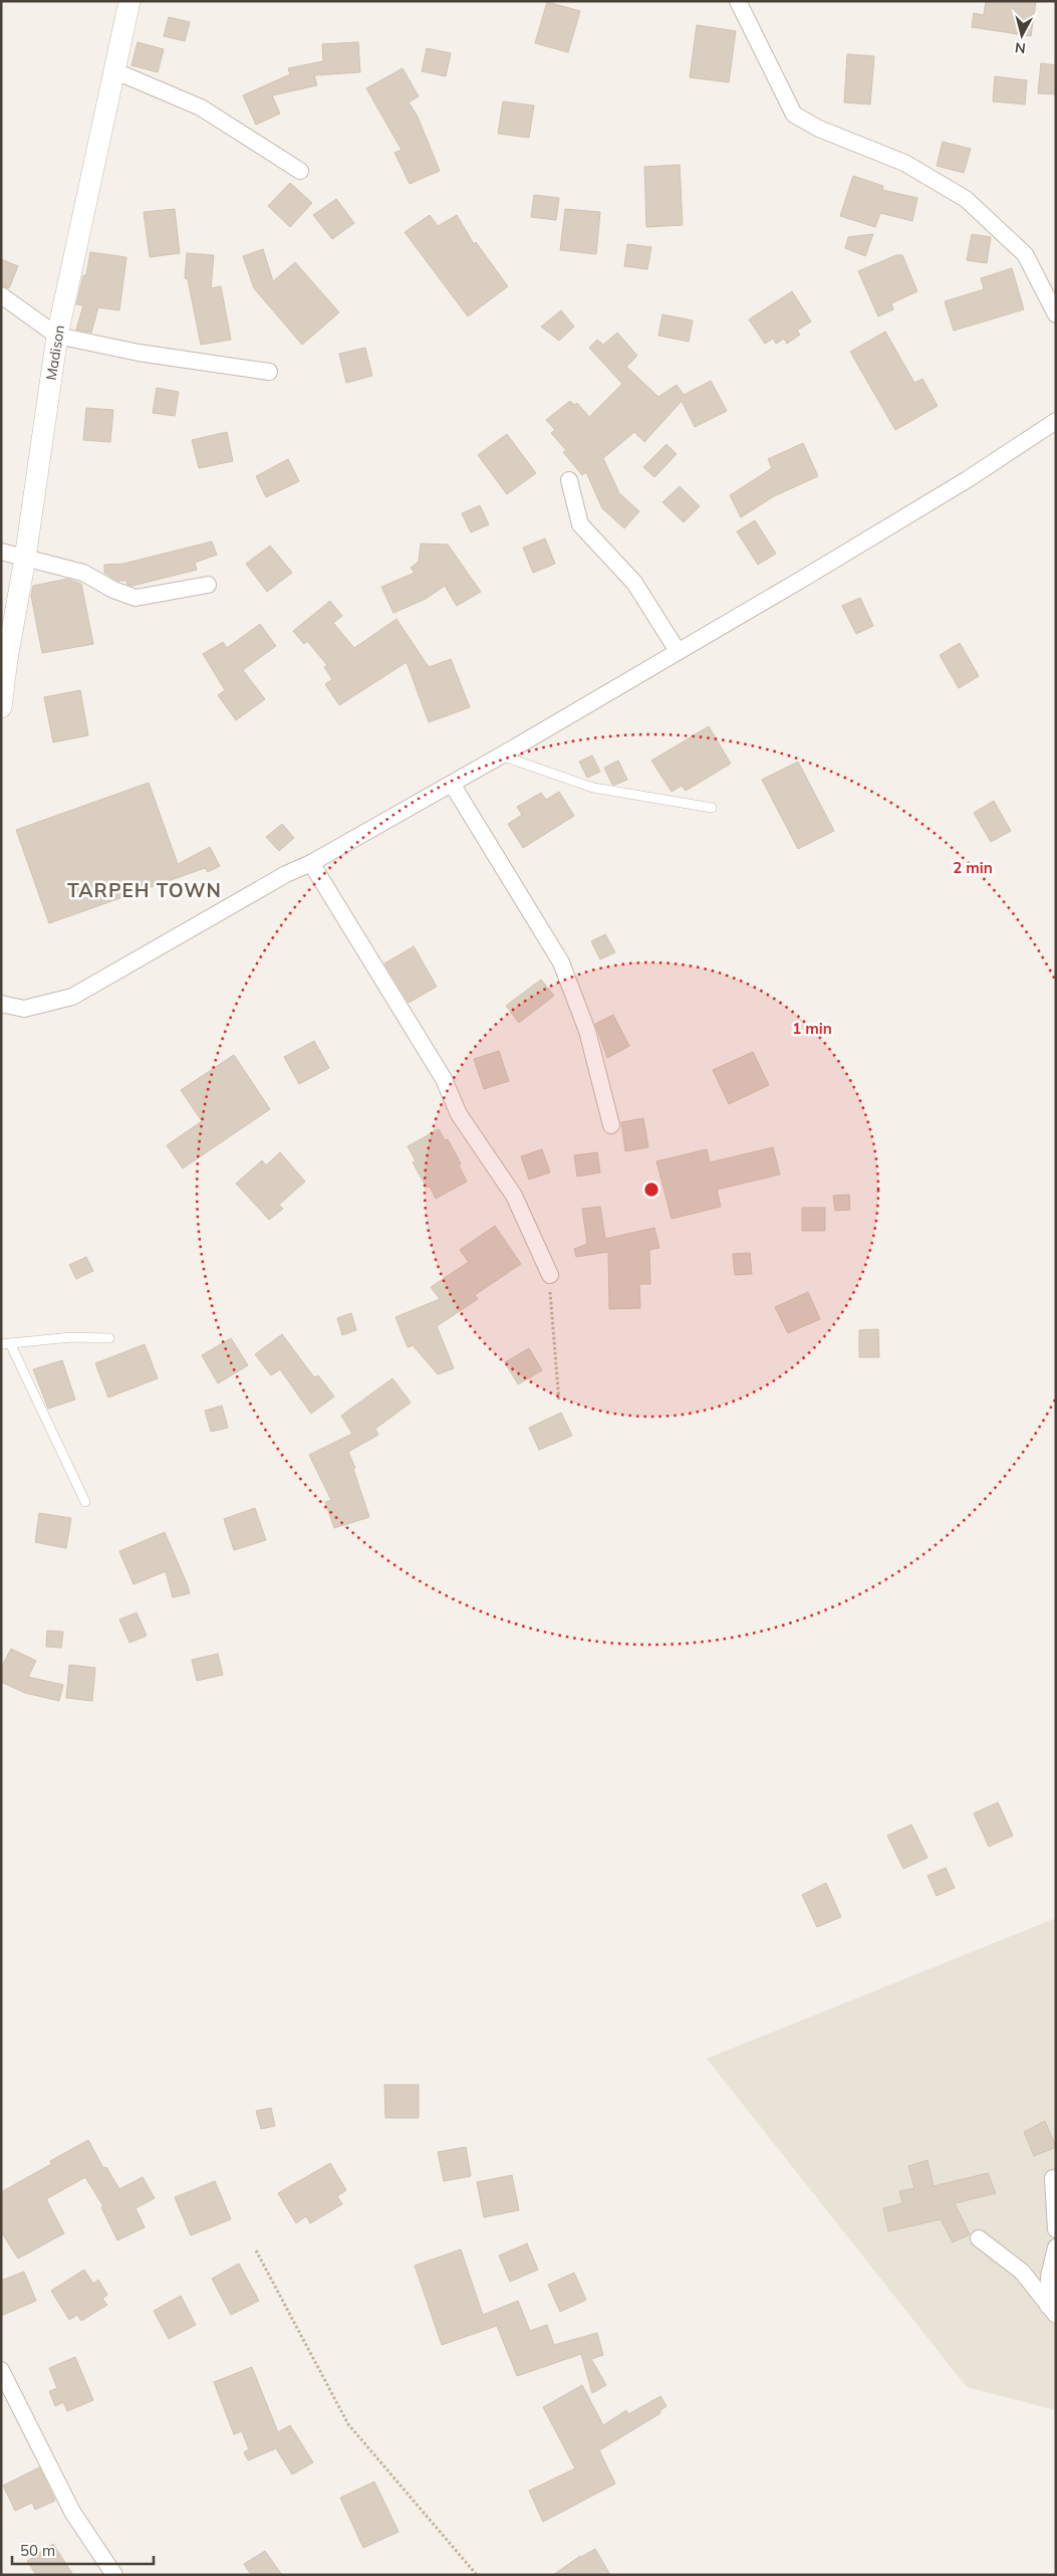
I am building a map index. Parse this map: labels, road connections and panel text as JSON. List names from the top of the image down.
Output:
{
  "streets": {
    "street": ["Madison"]
  },
  "districts": ["TARPEH TOWN"],
  "scale_bar": "50 m",
  "north": "bottom",
  "rings": ["2 min", "1 min"]
}
